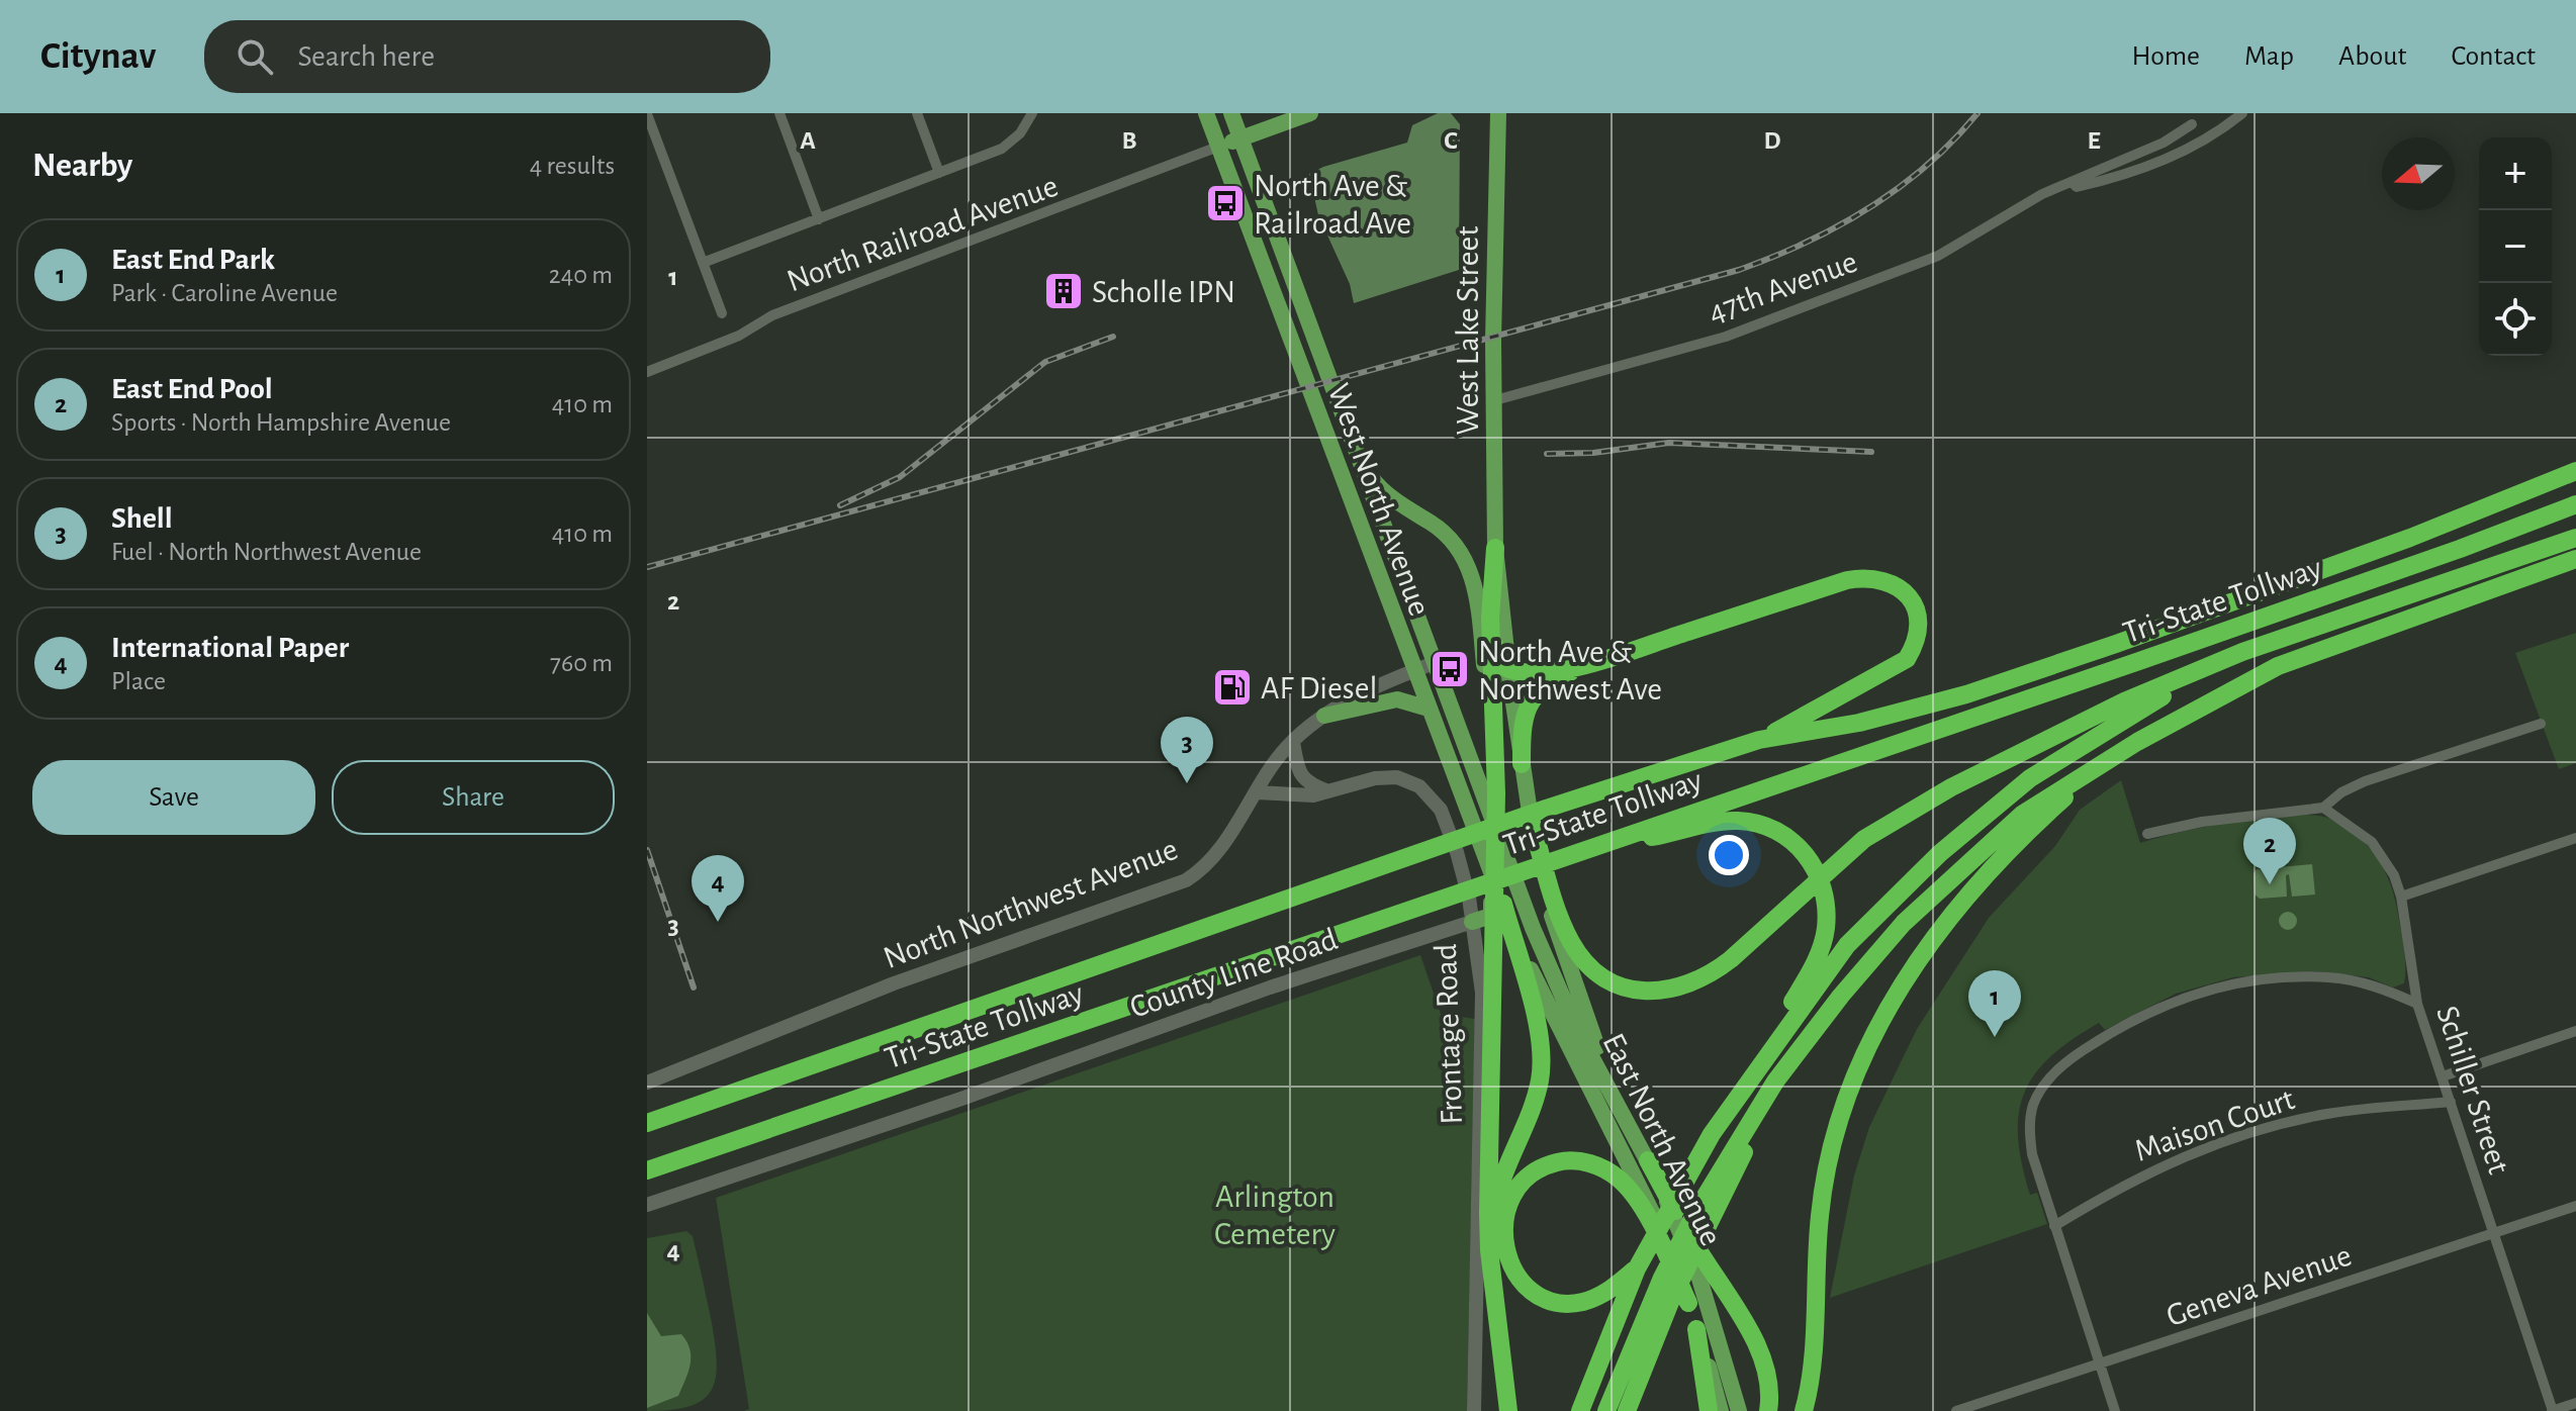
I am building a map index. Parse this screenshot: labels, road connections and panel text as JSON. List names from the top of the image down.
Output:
{
  "streets": {
    "highway": ["Tri-State Tollway"],
    "main road": ["West Lake Street", "West North Avenue", "East North Avenue"],
    "street": [
      "North Railroad Avenue",
      "47th Avenue",
      "North Northwest Avenue",
      "County Line Road",
      "Frontage Road",
      "Schiller Street",
      "Maison Court",
      "Geneva Avenue"
    ]
  },
  "crossings": [
    ["North Railroad Avenue", "West North Avenue"],
    ["47th Avenue", "West Lake Street"],
    ["West Lake Street", "Tri-State Tollway"],
    ["West Lake Street", "East North Avenue"],
    ["West North Avenue", "North Northwest Avenue"],
    ["West North Avenue", "East North Avenue"],
    ["North Northwest Avenue", "Frontage Road"],
    ["County Line Road", "Frontage Road"],
    ["Schiller Street", "Maison Court"],
    ["Schiller Street", "Geneva Avenue"]
  ],
  "parks": ["Arlington Cemetery"],
  "places": {
    "bus stop": ["North Ave & Railroad Ave", "North Ave & Northwest Ave"],
    "building": ["Scholle IPN"],
    "fuel station": ["AF Diesel"]
  },
  "north": "left",
  "page": {
    "header": "Citynav",
    "search": "Search here",
    "nav": [
      "Home",
      "Map",
      "About",
      "Contact"
    ],
    "heading": ["Nearby", "4 results"],
    "map_buttons": ["+", "−"],
    "list": [
      {
        "mark": "1",
        "name": "East End Park",
        "note": "Park · Caroline Avenue",
        "value": "240 m"
      },
      {
        "mark": "2",
        "name": "East End Pool",
        "note": "Sports · North Hampshire Avenue",
        "value": "410 m"
      },
      {
        "mark": "3",
        "name": "Shell",
        "note": "Fuel · North Northwest Avenue",
        "value": "410 m"
      },
      {
        "mark": "4",
        "name": "International Paper",
        "note": "Place",
        "value": "760 m"
      }
    ],
    "pins": [
      "3",
      "2",
      "4",
      "1"
    ],
    "buttons": ["Save", "Share"]
  },
  "grid": {
    "columns": [
      "A",
      "B",
      "C",
      "D",
      "E"
    ],
    "rows": [
      "1",
      "2",
      "3",
      "4"
    ]
  }
}
